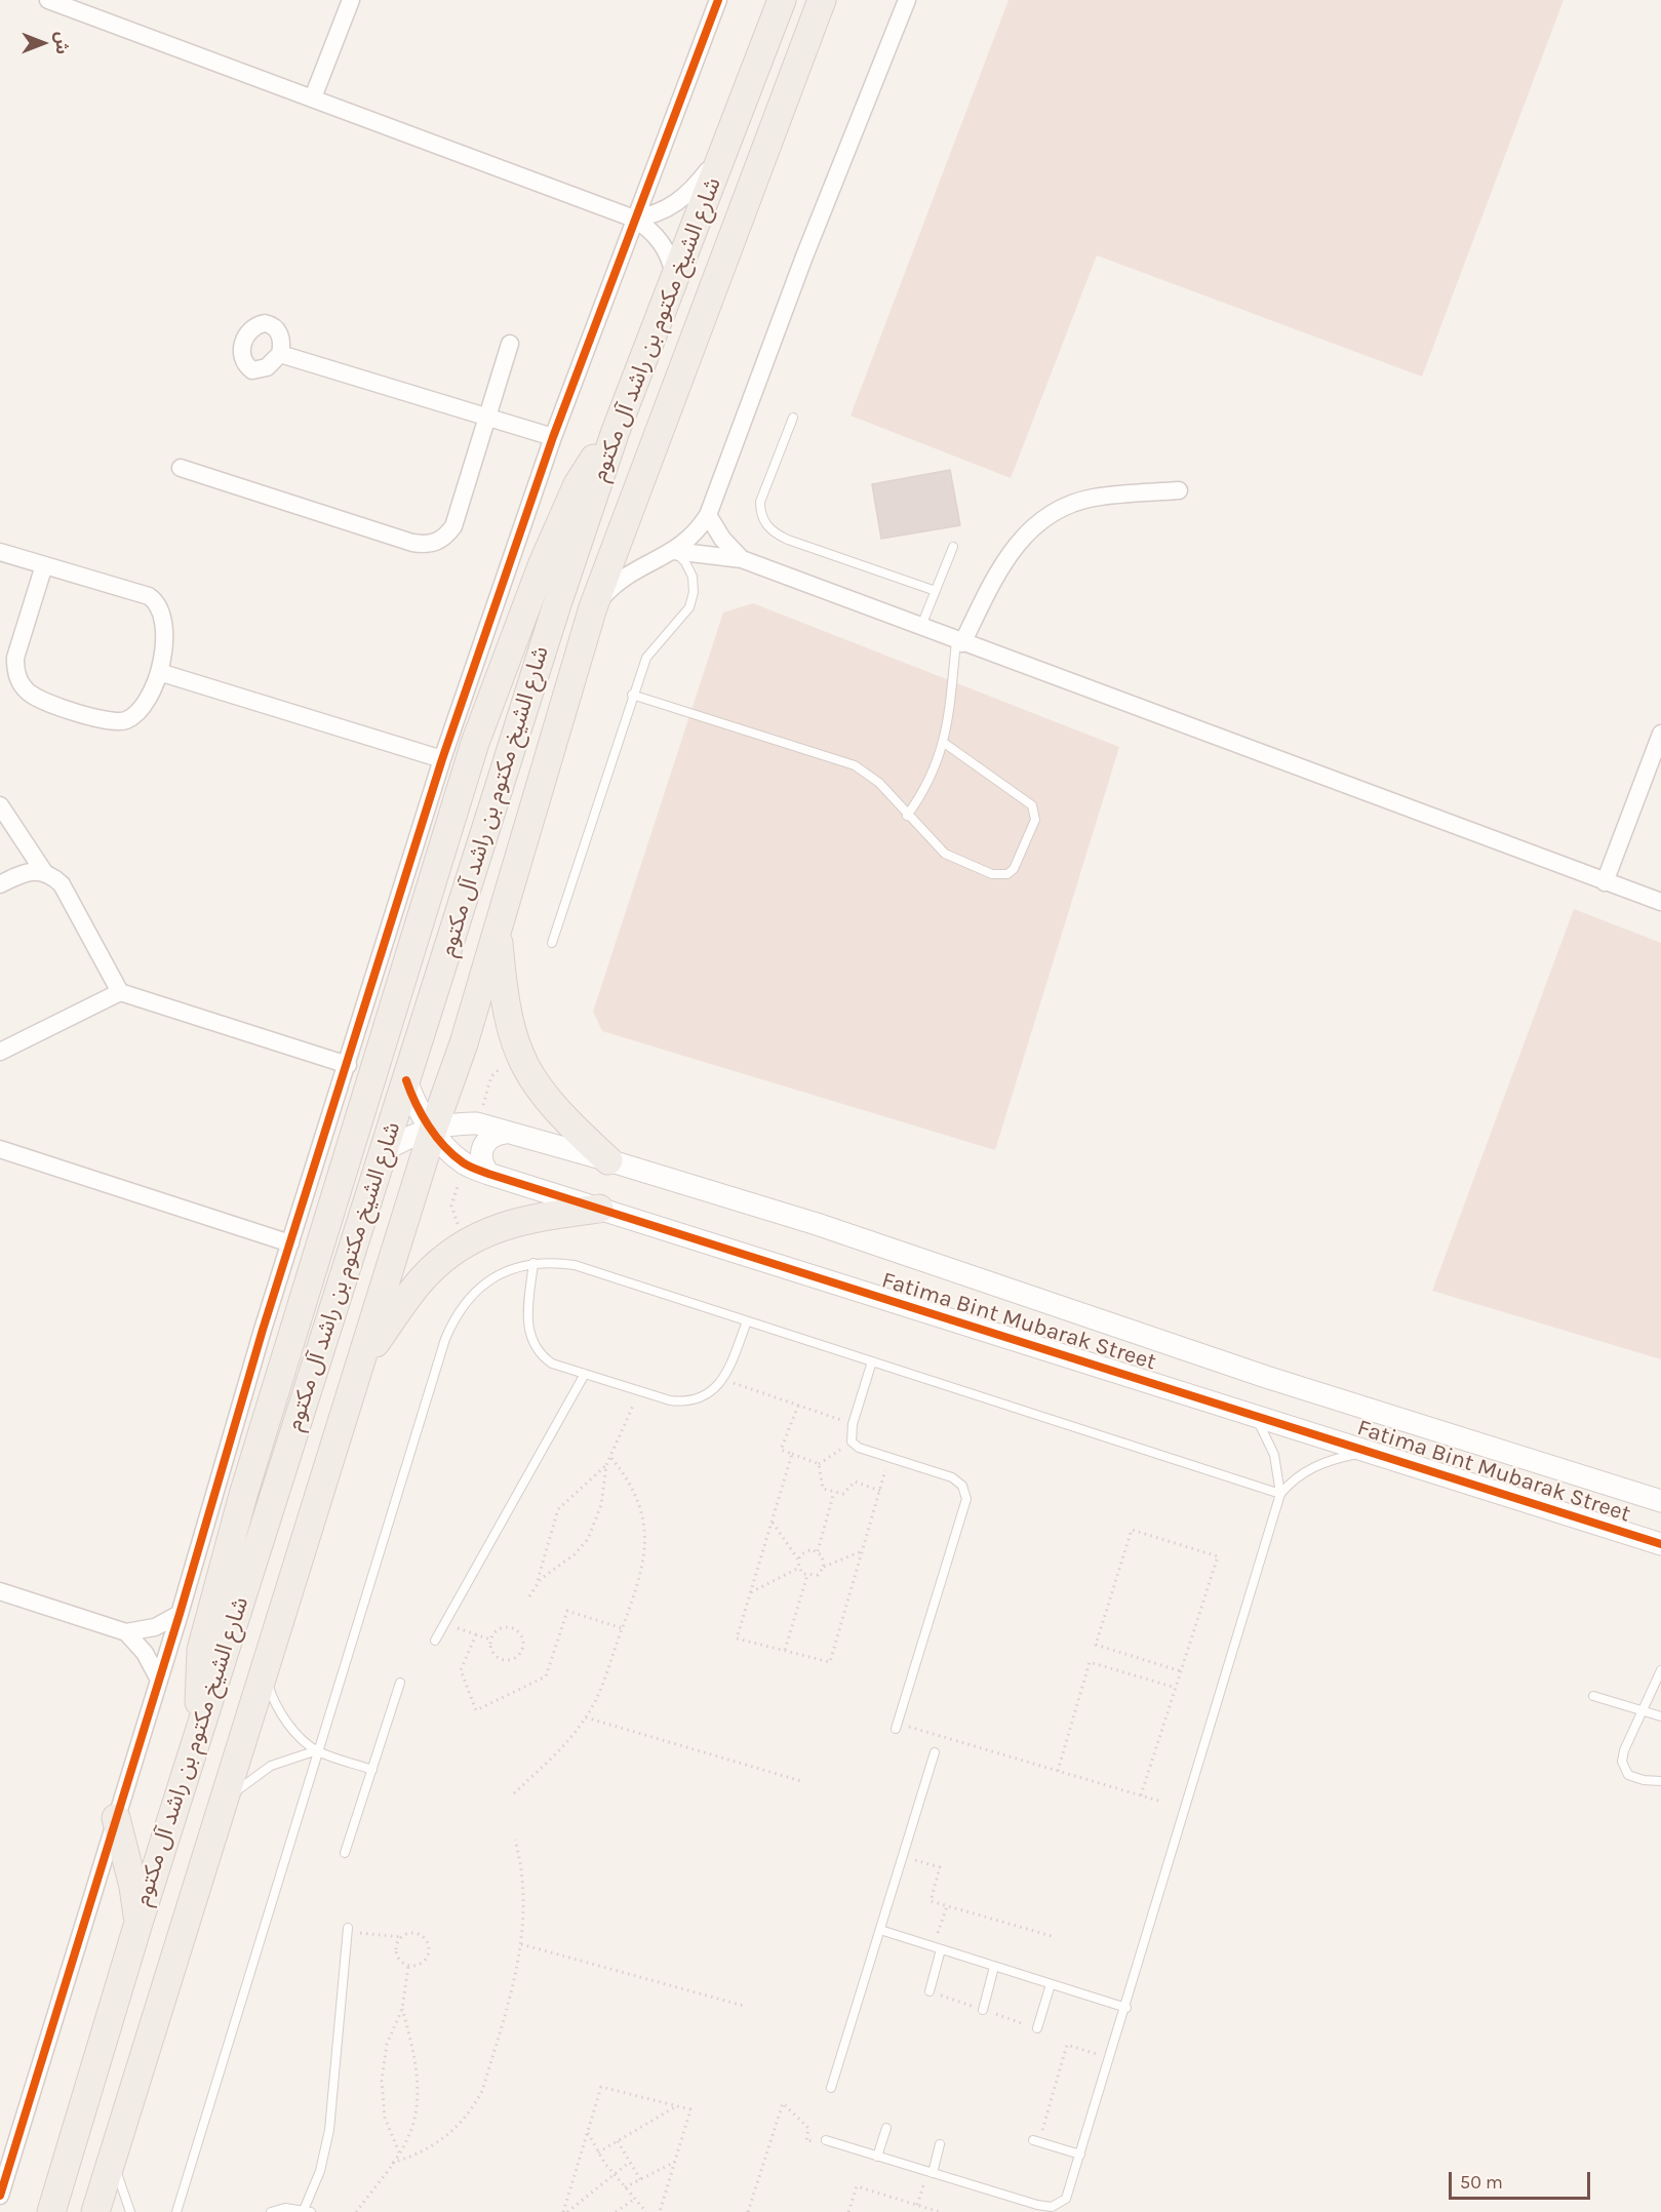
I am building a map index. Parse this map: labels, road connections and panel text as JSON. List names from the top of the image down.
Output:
{
  "streets": {
    "main road": ["شارع الشيخ مكتوم بن راشد آل مكتوم"],
    "street": ["Fatima Bint Mubarak Street"]
  },
  "crossings": [
    ["شارع الشيخ مكتوم بن راشد آل مكتوم", "Fatima Bint Mubarak Street"]
  ],
  "scale_bar": "50 m",
  "north": "right"
}
